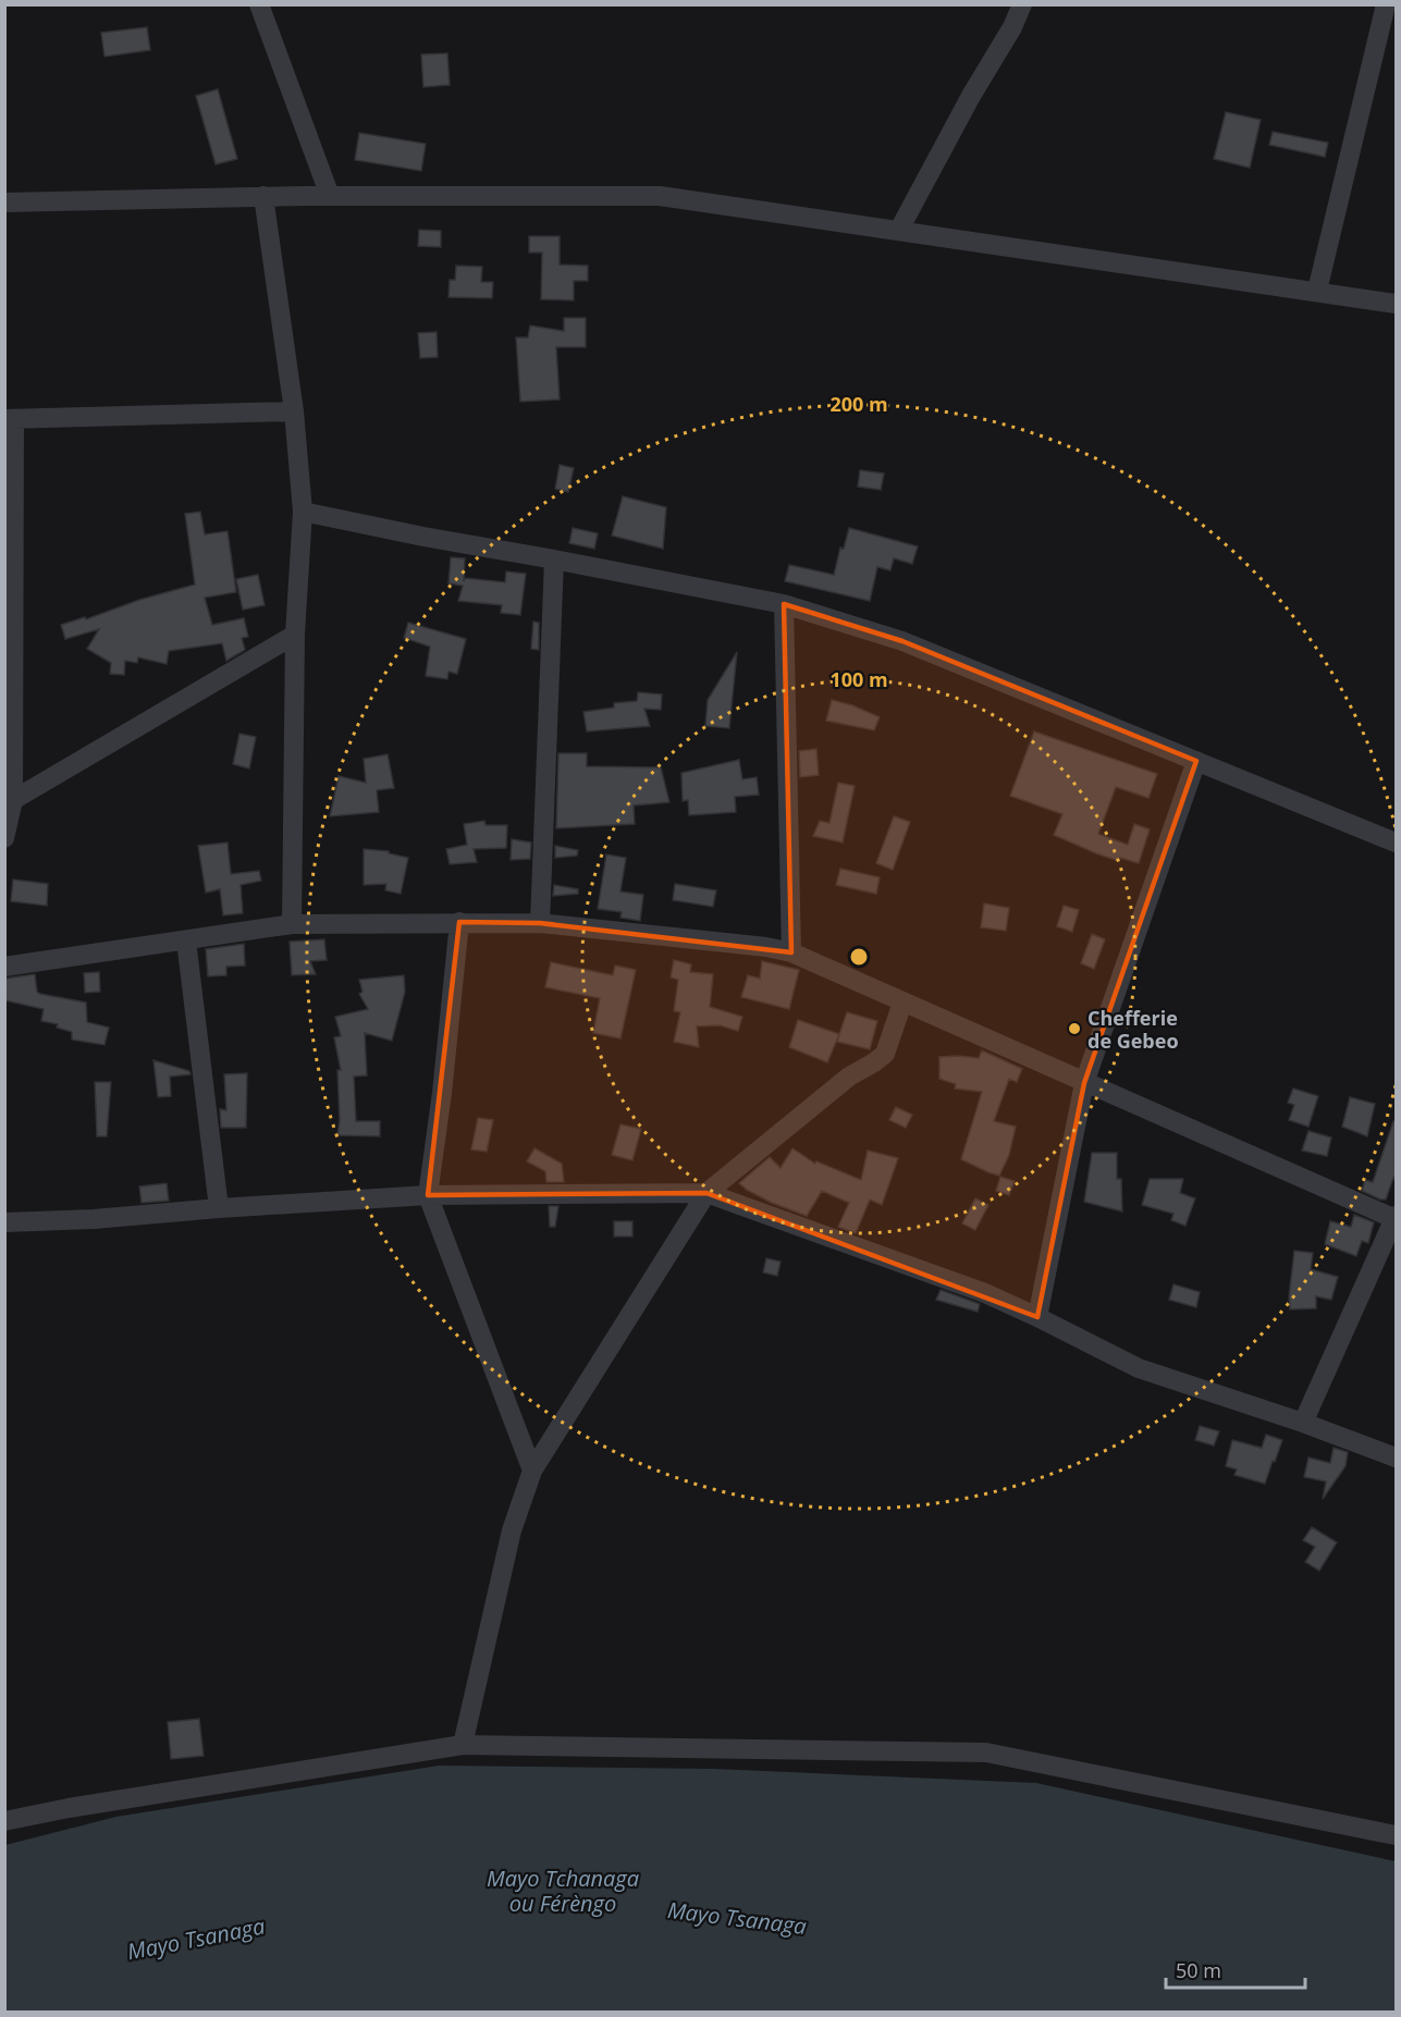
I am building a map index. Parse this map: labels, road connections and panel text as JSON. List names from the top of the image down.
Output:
{
  "water": ["Mayo Tchanaga ou Férèngo", "Mayo Tsanaga"],
  "places": ["Chefferie de Gebeo"],
  "scale_bar": "50 m",
  "rings": ["200 m", "100 m"]
}
